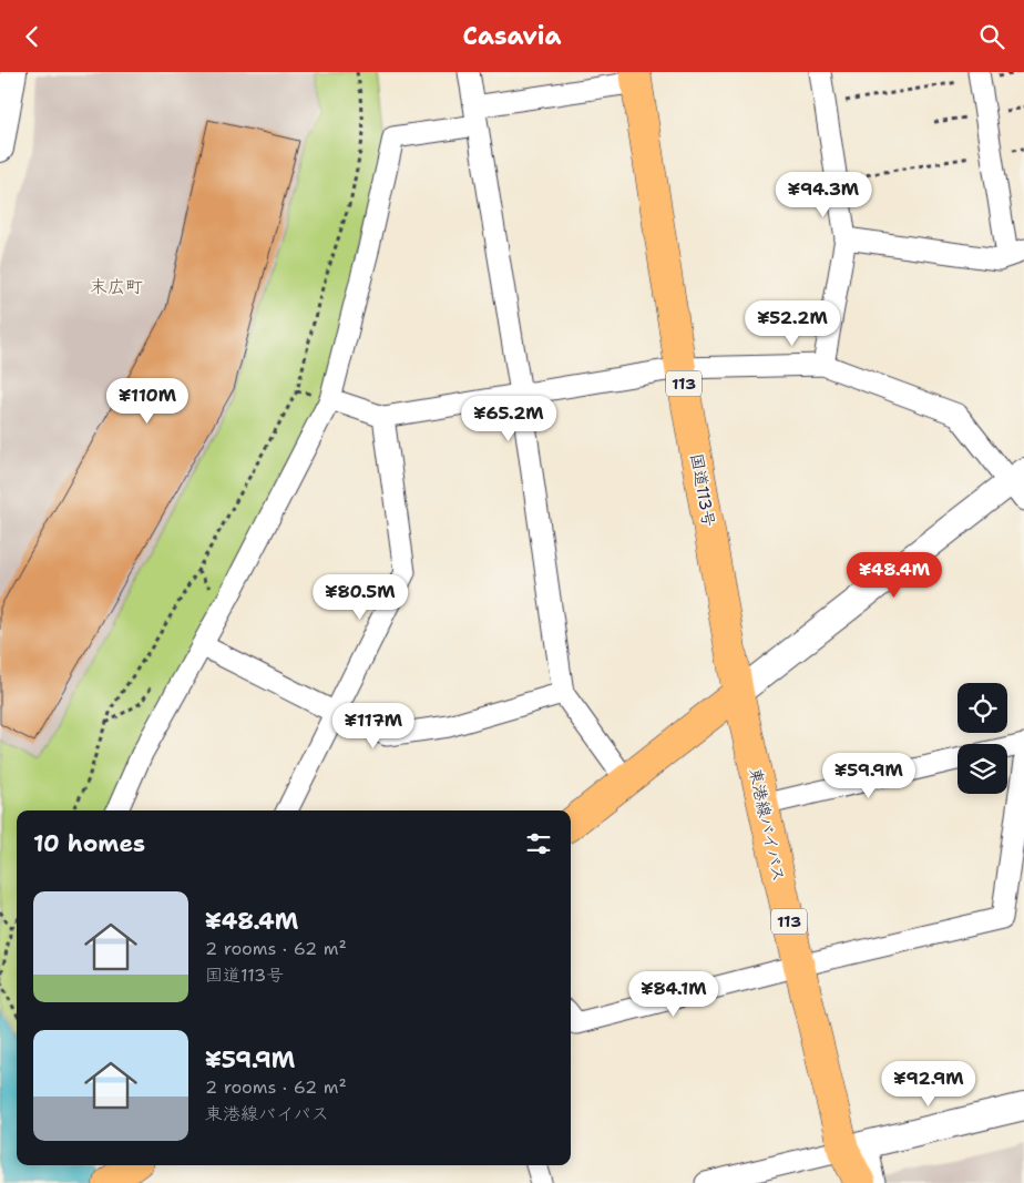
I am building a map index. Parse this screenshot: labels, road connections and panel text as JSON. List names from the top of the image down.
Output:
{
  "streets": {
    "highway": ["113", "国道113号", "東港線バイパス"]
  },
  "crossings": [
    ["国道113号", "東港線バイパス"]
  ],
  "districts": ["末広町"],
  "page": {
    "header": "Casavia",
    "price": [
      "¥94.3M",
      "¥52.2M",
      "¥110M",
      "¥65.2M",
      "¥48.4M",
      "¥80.5M",
      "¥117M",
      "¥59.9M",
      "¥84.1M",
      "¥92.9M"
    ],
    "heading": "10 homes",
    "list": [
      {
        "name": "¥48.4M",
        "note": "2 rooms · 62 m² · 国道113号"
      },
      {
        "name": "¥59.9M",
        "note": "2 rooms · 62 m² · 東港線バイパス"
      }
    ]
  }
}
